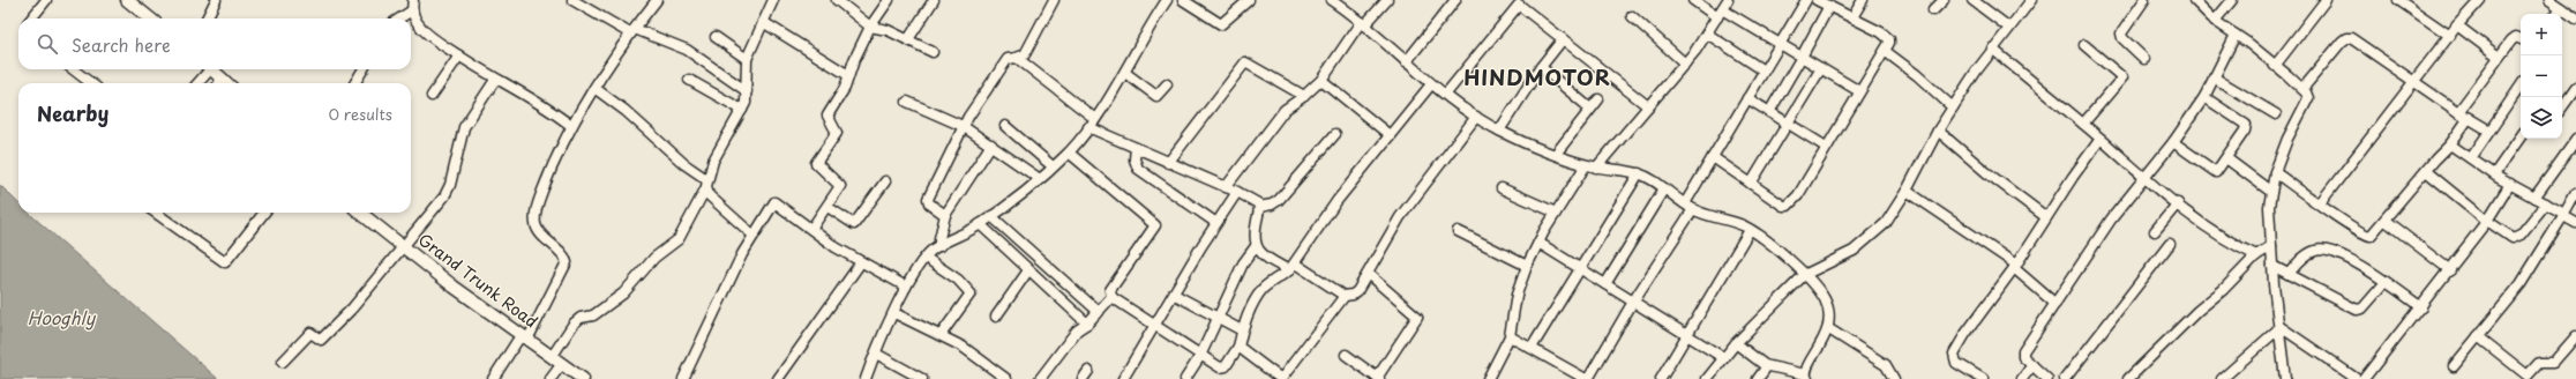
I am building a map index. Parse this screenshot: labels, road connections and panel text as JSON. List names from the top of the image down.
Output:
{
  "streets": {
    "main road": ["Grand Trunk Road"]
  },
  "districts": ["HINDMOTOR"],
  "water": ["Hooghly"],
  "page": {
    "map_buttons": ["+", "−"],
    "search": "Search here",
    "heading": ["Nearby", "0 results"]
  }
}
